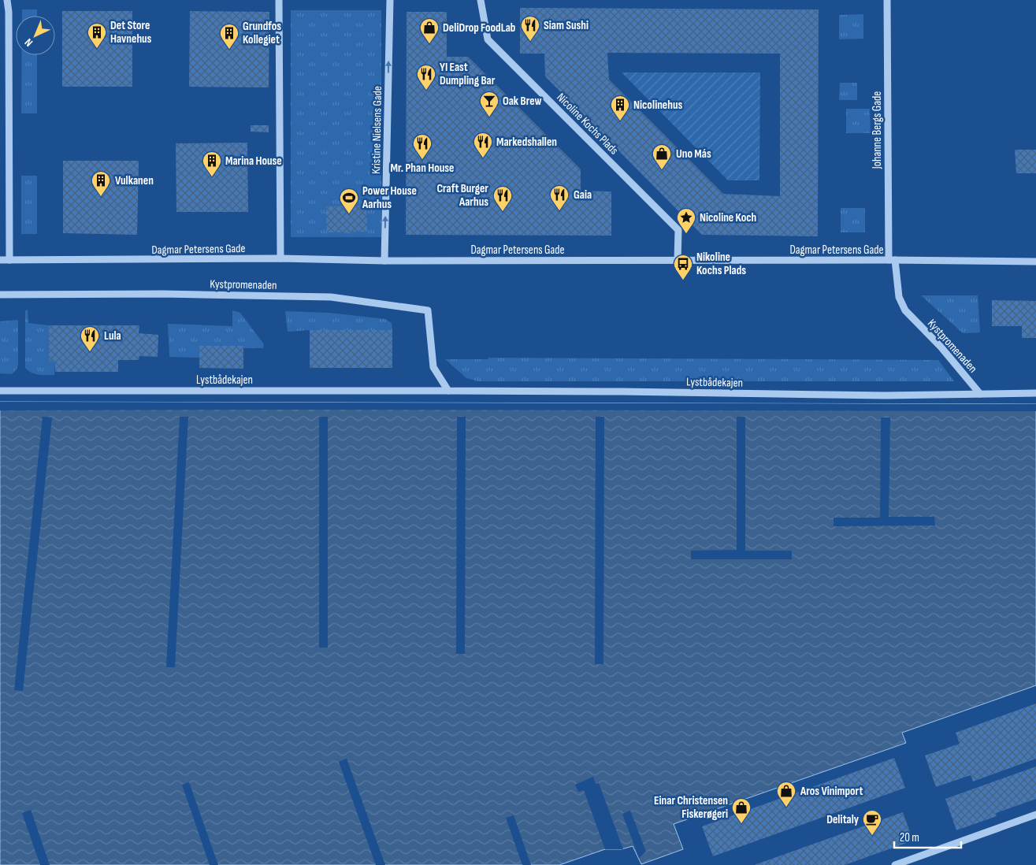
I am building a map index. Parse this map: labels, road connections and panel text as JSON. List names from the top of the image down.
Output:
{
  "streets": {
    "street": [
      "Nicoline Kochs Plads",
      "Kristine Nielsens Gade",
      "Johanne Bergs Gade",
      "Dagmar Petersens Gade",
      "Kystpromenaden",
      "Lystbådekajen"
    ]
  },
  "crossings": [
    ["Nicoline Kochs Plads", "Dagmar Petersens Gade"],
    ["Kristine Nielsens Gade", "Dagmar Petersens Gade"],
    ["Johanne Bergs Gade", "Dagmar Petersens Gade"],
    ["Johanne Bergs Gade", "Kystpromenaden"],
    ["Dagmar Petersens Gade", "Kystpromenaden"],
    ["Kystpromenaden", "Lystbådekajen"]
  ],
  "one_way": ["Kristine Nielsens Gade"],
  "places": {
    "restaurant": [
      "Siam Sushi",
      "YI East Dumpling Bar",
      "Markedshallen",
      "Mr. Phan House",
      "Gaia",
      "Craft Burger Aarhus",
      "Lula"
    ],
    "shop": [
      "DeliDrop FoodLab",
      "Uno Más",
      "Aros Vinimport",
      "Einar Christensen Fiskerøgeri"
    ],
    "building": [
      "Det Store Havnehus",
      "Grundfos Kollegiet",
      "Nicolinehus",
      "Marina House",
      "Vulkanen"
    ],
    "bar": ["Oak Brew"],
    "sports": ["Power House Aarhus"],
    "place": ["Nicoline Koch"],
    "bus stop": ["Nikoline Kochs Plads"],
    "cafe": ["Delitaly"]
  },
  "scale_bar": "20 m",
  "north": "bottom left"
}
